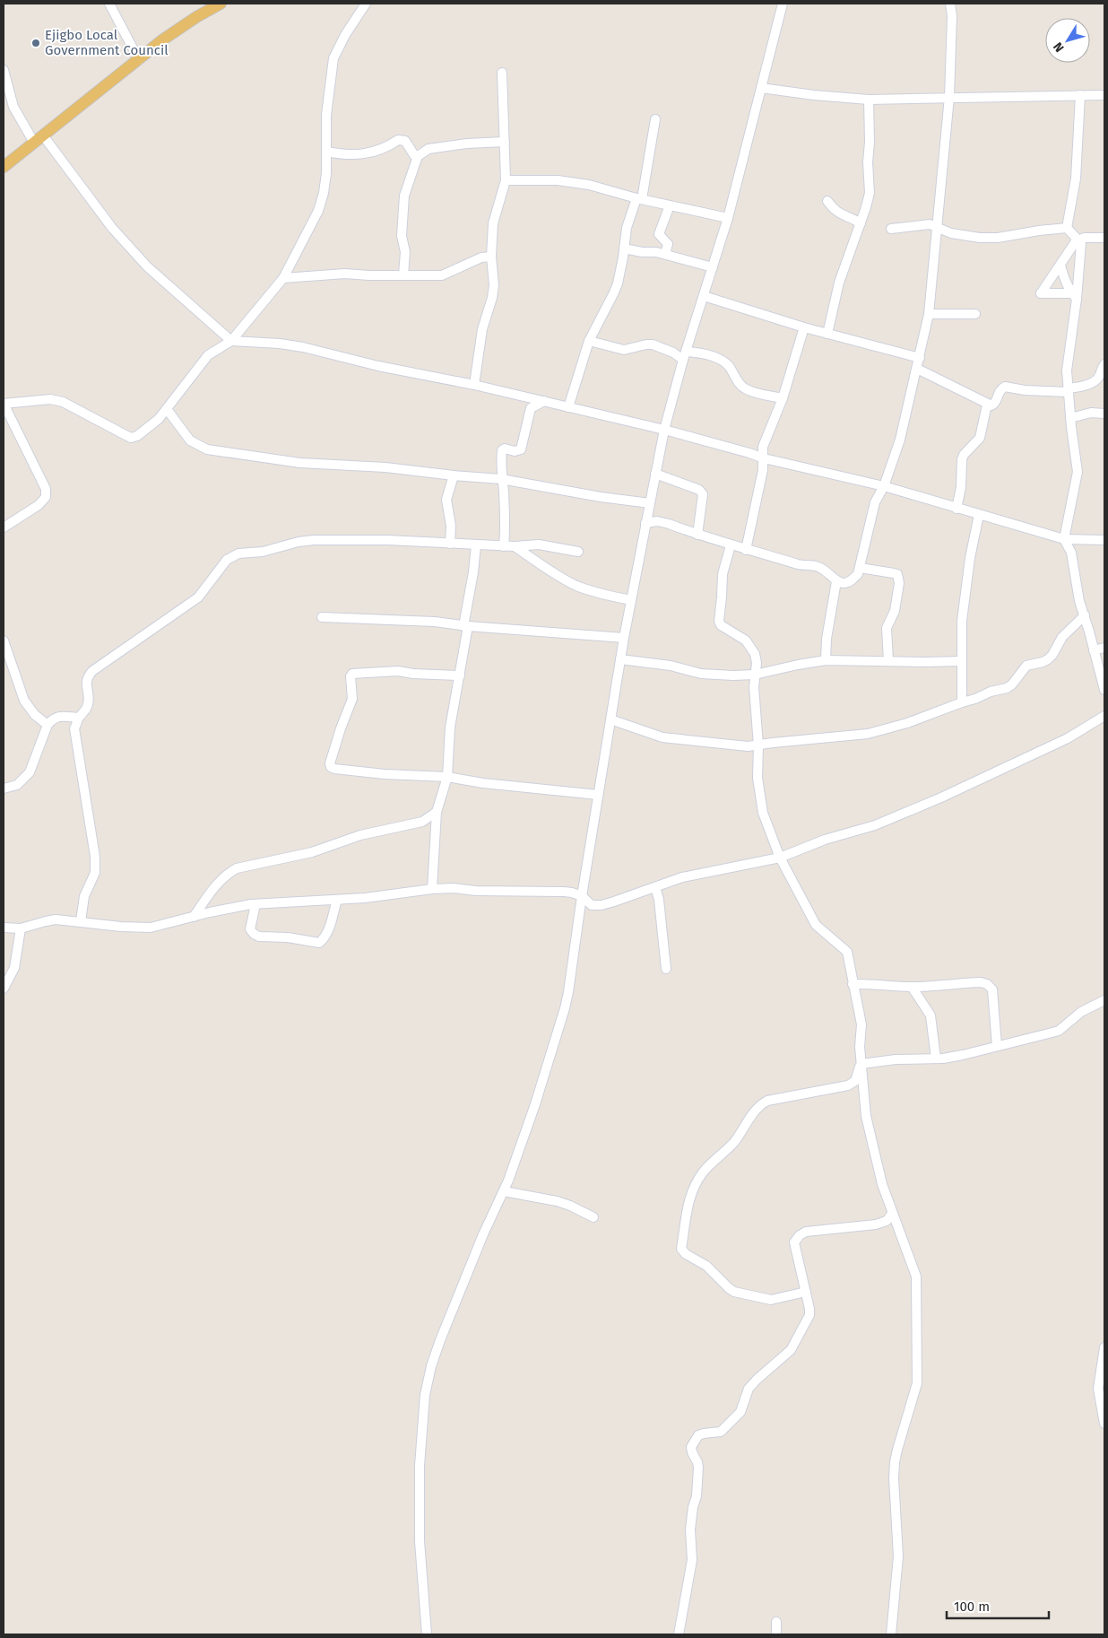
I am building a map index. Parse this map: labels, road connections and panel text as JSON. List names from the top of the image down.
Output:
{
  "places": ["Ejigbo Local Government Council"],
  "scale_bar": "100 m",
  "north": "bottom left"
}
